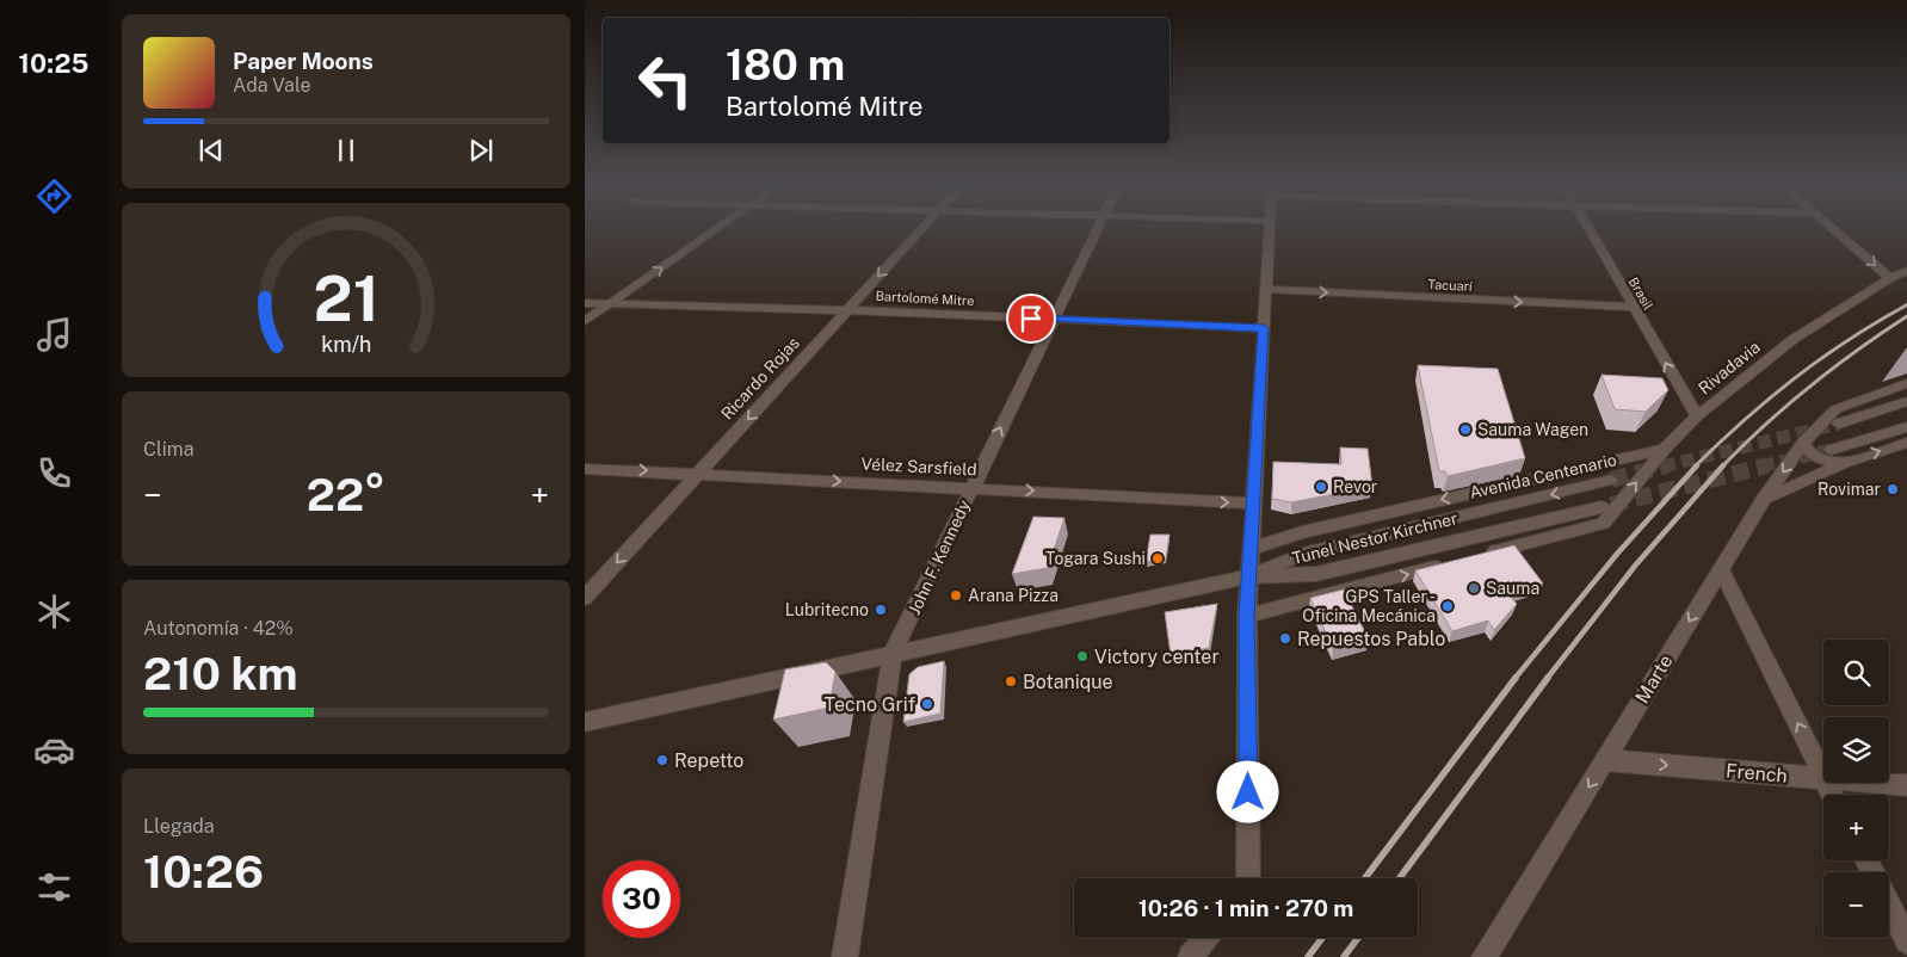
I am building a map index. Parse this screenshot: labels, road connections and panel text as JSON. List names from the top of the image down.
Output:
{
  "streets": {
    "street": [
      "Tacuarí",
      "Brasil",
      "Bartolomé Mitre",
      "Rivadavia",
      "Ricardo Rojas",
      "Vélez Sarsfield",
      "Avenida Centenario",
      "Tunel Nestor Kirchner",
      "John F. Kennedy",
      "Marte",
      "French"
    ]
  },
  "crossings": [
    ["Tacuarí", "Brasil"],
    ["Brasil", "Rivadavia"],
    ["Bartolomé Mitre", "Ricardo Rojas"],
    ["Bartolomé Mitre", "John F. Kennedy"],
    ["Rivadavia", "Avenida Centenario"],
    ["Rivadavia", "Tunel Nestor Kirchner"],
    ["Ricardo Rojas", "Vélez Sarsfield"],
    ["Vélez Sarsfield", "John F. Kennedy"],
    ["Marte", "French"]
  ],
  "one_way": [
    "Tacuarí",
    "Brasil",
    "Ricardo Rojas",
    "Marte",
    "French"
  ],
  "places": [
    "Sauma Wagen",
    "Revor",
    "Rovimar",
    "Togara Sushi",
    "Sauma",
    "Arana Pizza",
    "GPS Taller - Oficina Mecánica",
    "Lubritecno",
    "Repuestos Pablo",
    "Victory center",
    "Botanique",
    "Tecno Grif",
    "Repetto"
  ],
  "page": {
    "tabs": "10:25",
    "turn": ["180 m", "Bartolomé Mitre"],
    "song": ["Paper Moons", "Ada Vale"],
    "tile": [
      "Clima",
      ["Autonomía · 42%", "210 km"],
      ["Llegada", "10:26"]
    ],
    "heat": ["−", "22°", "+"],
    "map_buttons": ["+", "−"],
    "limit": "30",
    "trip": "10:26 · 1 min · 270 m",
    "gauge": ["21", "km/h"]
  }
}
